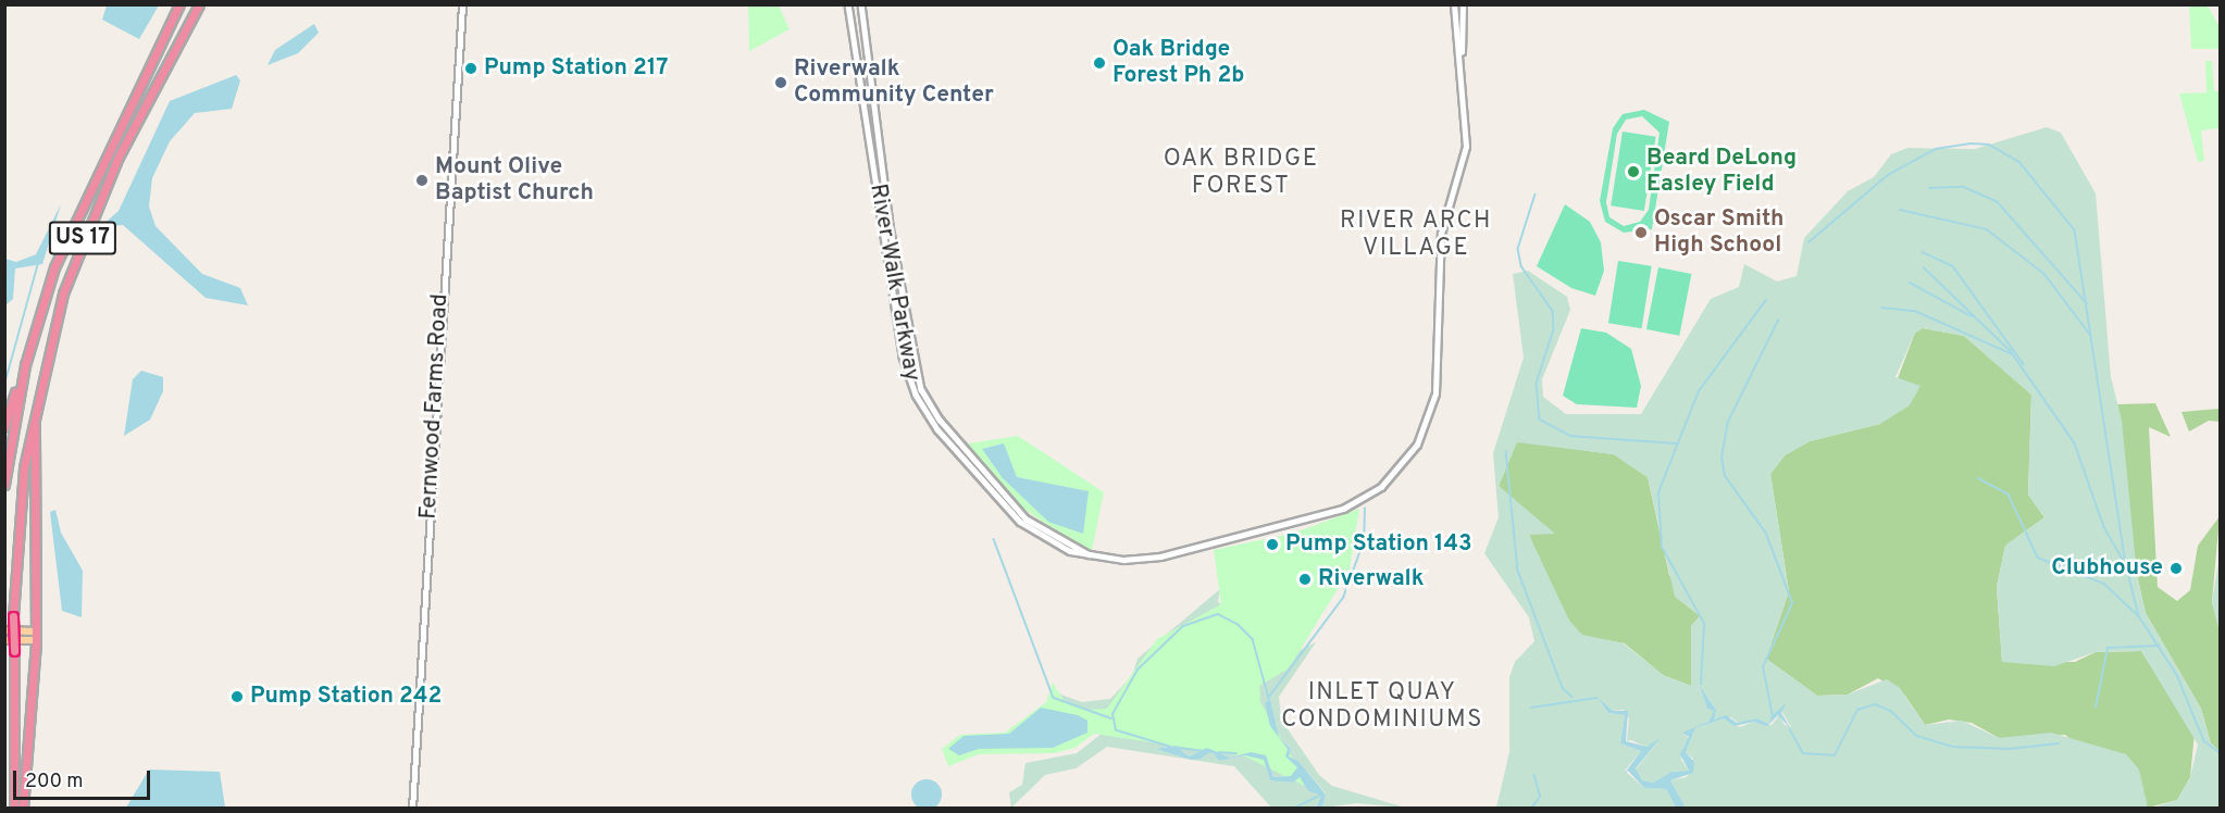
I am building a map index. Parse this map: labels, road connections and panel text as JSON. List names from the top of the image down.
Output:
{
  "streets": {
    "highway": ["US 17"],
    "street": ["River Walk Parkway", "Fernwood Farms Road"]
  },
  "districts": ["OAK BRIDGE FOREST", "RIVER ARCH VILLAGE", "INLET QUAY CONDOMINIUMS"],
  "places": [
    "Oak Bridge Forest Ph 2b",
    "Pump Station 217",
    "Riverwalk Community Center",
    "Beard DeLong Easley Field",
    "Mount Olive Baptist Church",
    "Oscar Smith High School",
    "Pump Station 143",
    "Clubhouse",
    "Riverwalk",
    "Pump Station 242"
  ],
  "scale_bar": "200 m"
}
